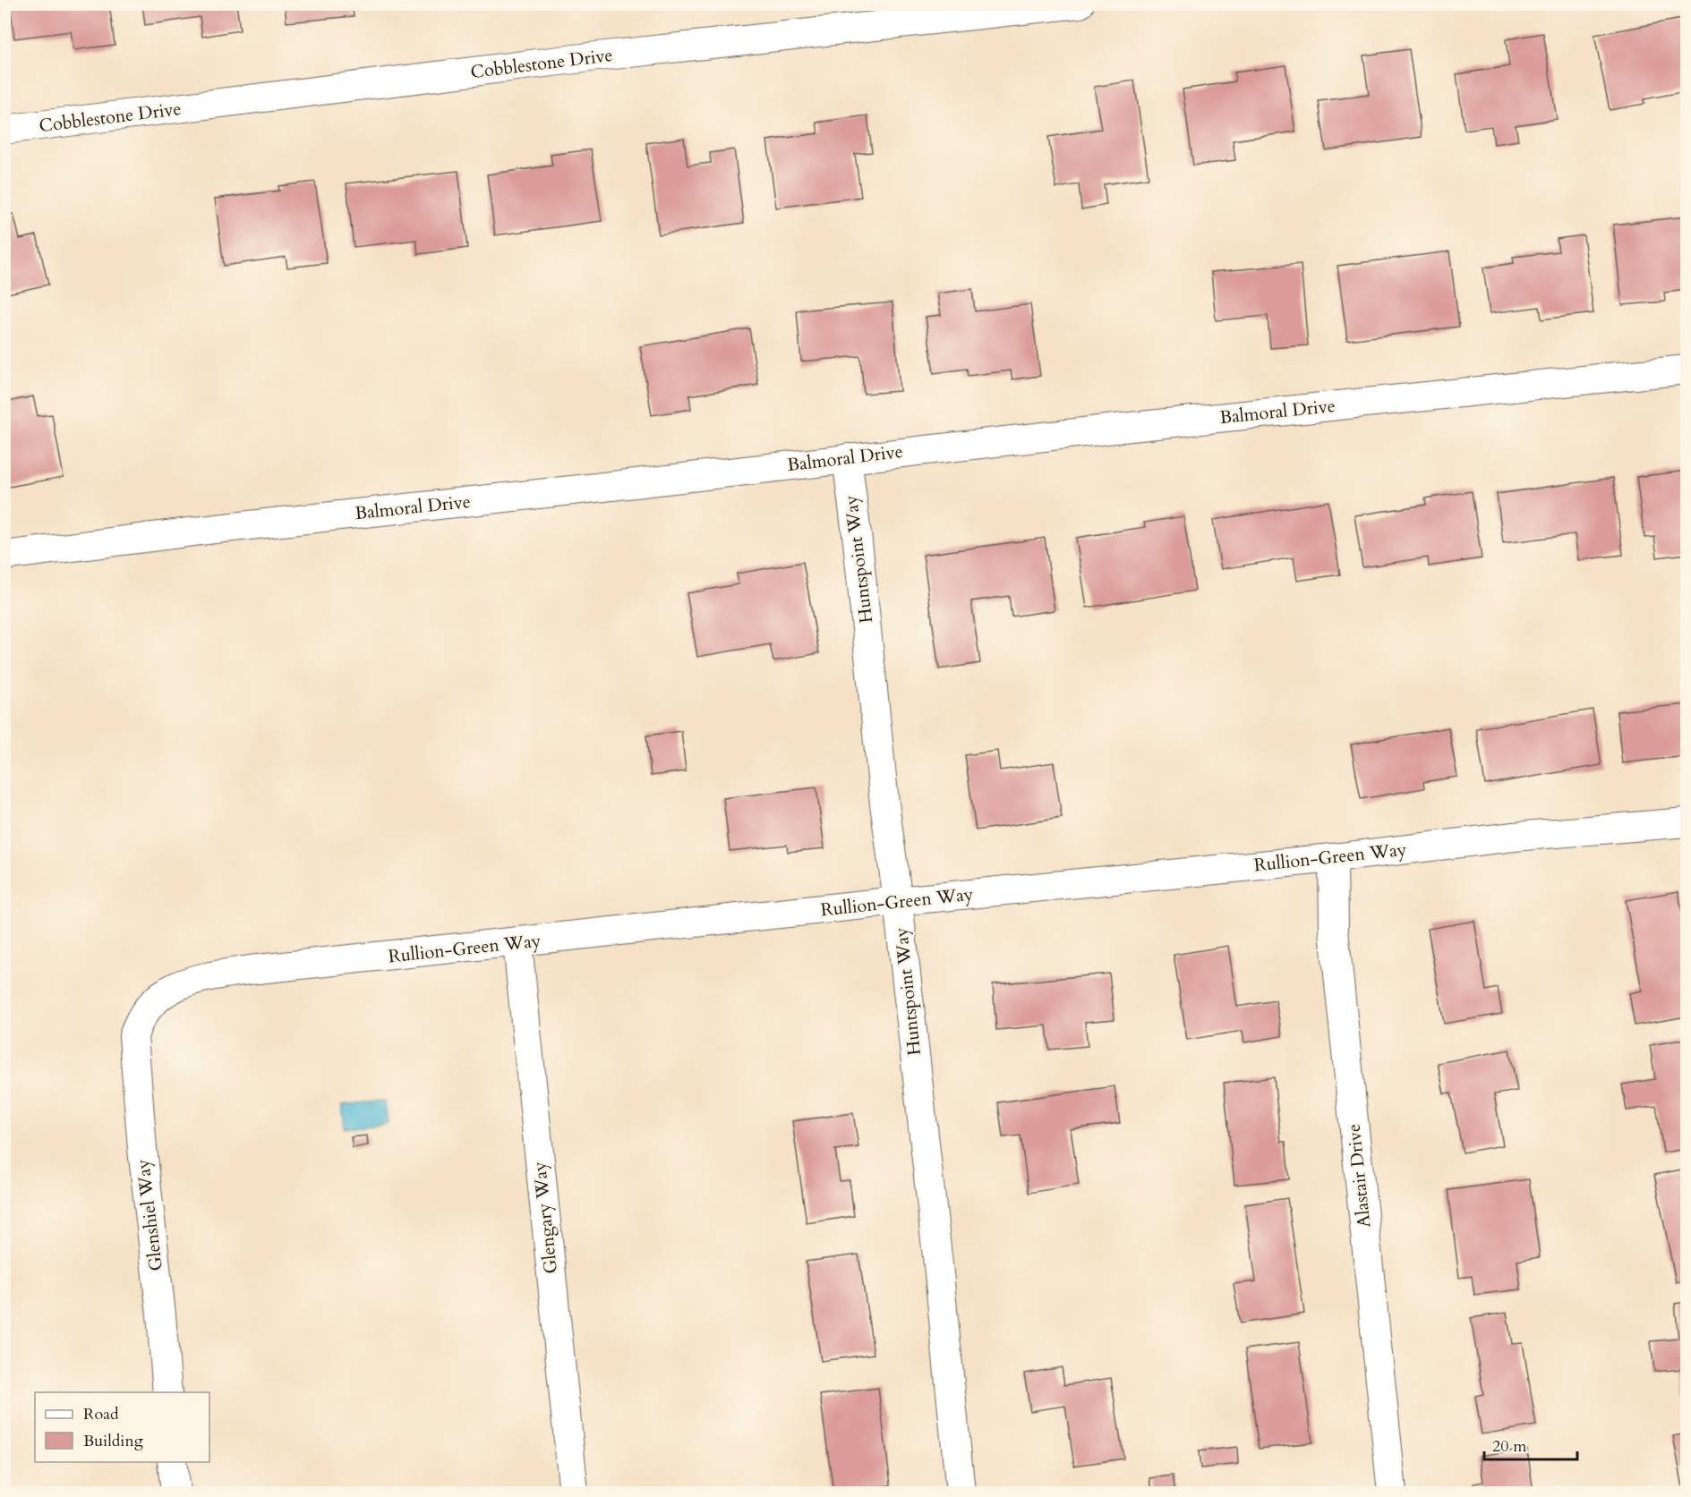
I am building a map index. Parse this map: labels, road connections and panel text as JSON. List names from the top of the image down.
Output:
{
  "streets": {
    "street": [
      "Cobblestone Drive",
      "Balmoral Drive",
      "Huntspoint Way",
      "Rullion-Green Way",
      "Alastair Drive",
      "Glenshiel Way",
      "Glengary Way"
    ]
  },
  "crossings": [
    ["Balmoral Drive", "Huntspoint Way"],
    ["Huntspoint Way", "Rullion-Green Way"],
    ["Rullion-Green Way", "Alastair Drive"],
    ["Rullion-Green Way", "Glenshiel Way"],
    ["Rullion-Green Way", "Glengary Way"]
  ],
  "legend": ["Road", "Building"],
  "scale_bar": "20 m"
}
